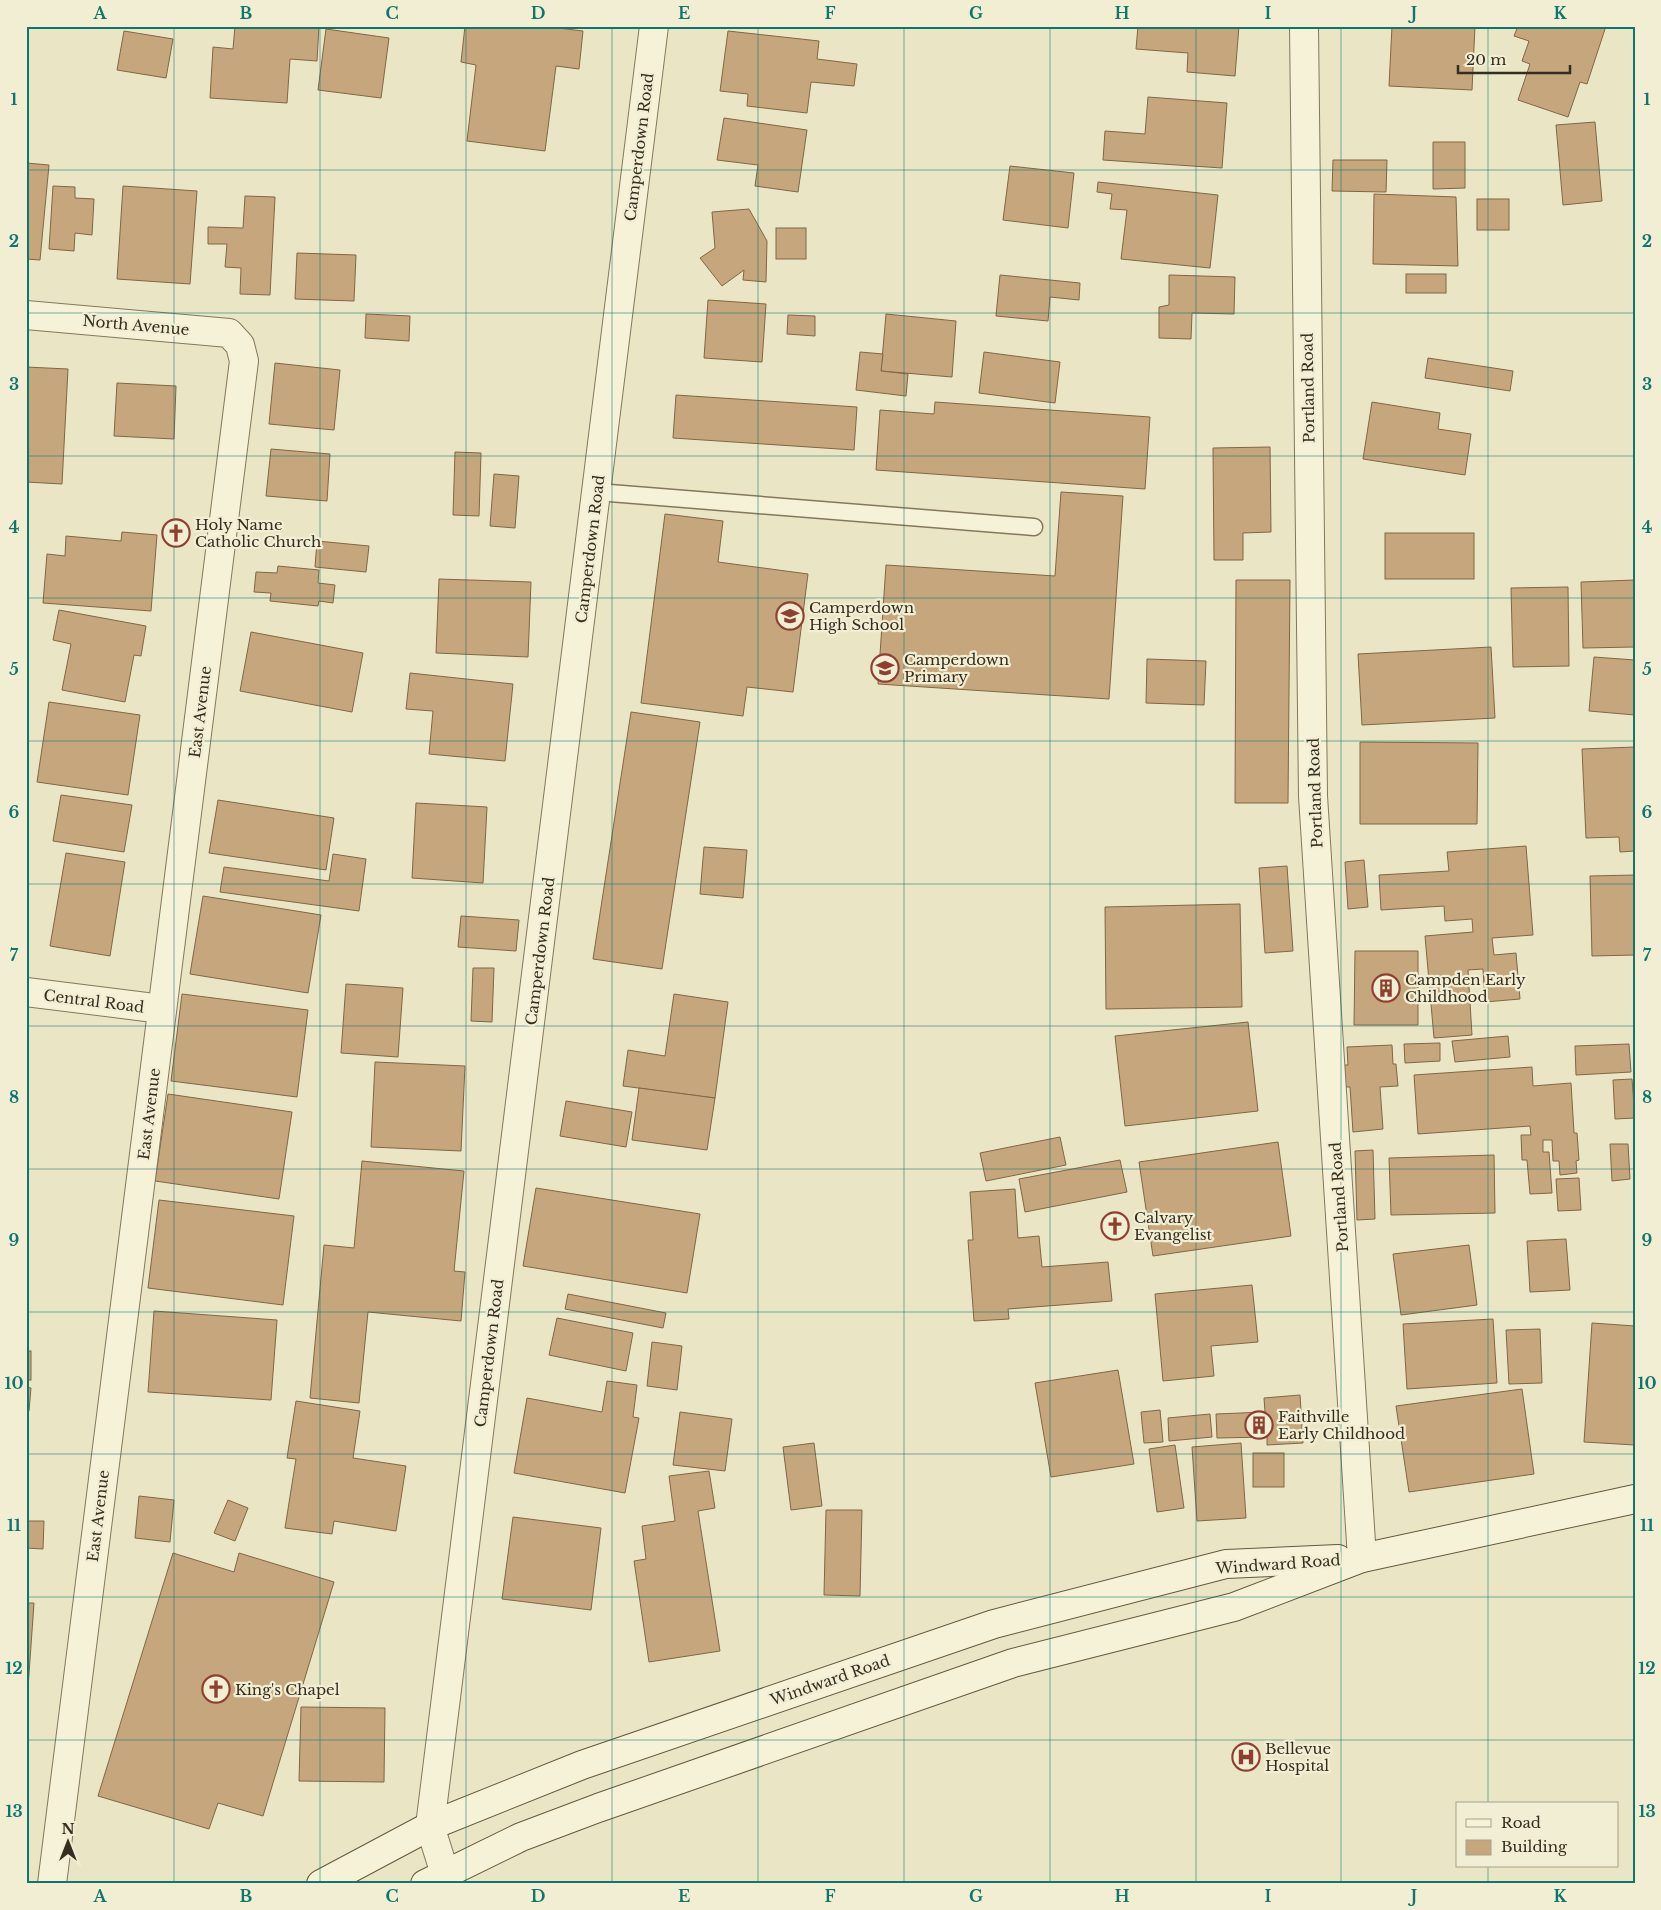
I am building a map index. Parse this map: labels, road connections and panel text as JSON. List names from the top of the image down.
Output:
{
  "streets": {
    "street": [
      "Camperdown Road",
      "North Avenue",
      "Portland Road",
      "East Avenue",
      "Central Road",
      "Windward Road"
    ]
  },
  "crossings": [
    ["Camperdown Road", "Windward Road"],
    ["North Avenue", "East Avenue"],
    ["Portland Road", "Windward Road"],
    ["East Avenue", "Central Road"]
  ],
  "places": {
    "church": ["Holy Name Catholic Church", "Calvary Evangelist", "King's Chapel"],
    "school or university": ["Camperdown High School", "Camperdown Primary"],
    "building": ["Campden Early Childhood", "Faithville Early Childhood"],
    "hospital": ["Bellevue Hospital"]
  },
  "legend": ["Road", "Building"],
  "scale_bar": "20 m",
  "north": "top",
  "grid": {
    "columns": [
      "A",
      "B",
      "C",
      "D",
      "E",
      "F",
      "G",
      "H",
      "I",
      "J",
      "K"
    ],
    "rows": [
      "1",
      "2",
      "3",
      "4",
      "5",
      "6",
      "7",
      "8",
      "9",
      "10",
      "11",
      "12",
      "13"
    ]
  }
}
